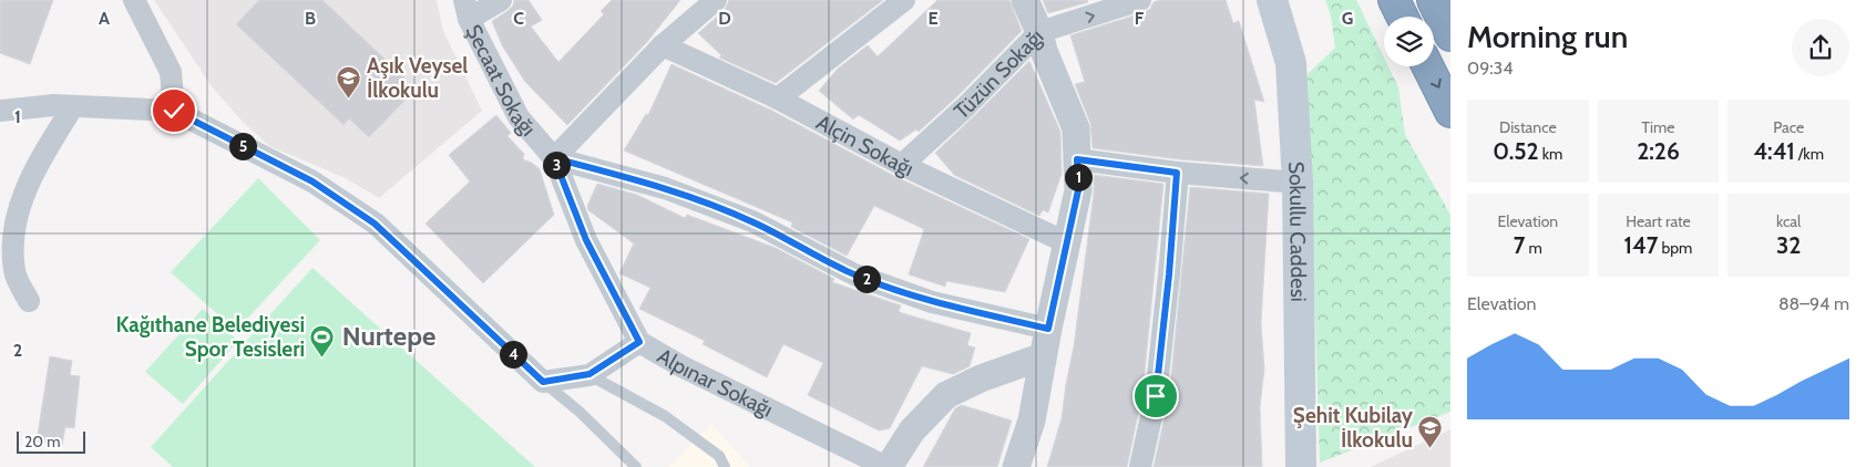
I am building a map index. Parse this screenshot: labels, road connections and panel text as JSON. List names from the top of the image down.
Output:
{
  "streets": {
    "main road": ["Sokullu Caddesi"],
    "street": [
      "Tüzün Sokağı",
      "Şecaat Sokağı",
      "Alçin Sokağı",
      "Alpınar Sokağı"
    ]
  },
  "crossings": [
    ["Tüzün Sokağı", "Alçin Sokağı"],
    ["Şecaat Sokağı", "Alpınar Sokağı"]
  ],
  "districts": ["Nurtepe"],
  "places": {
    "school or university": ["Aşık Veysel İlkokulu", "Şehit Kubilay İlkokulu"],
    "sports": ["Kağıthane Belediyesi Spor Tesisleri"]
  },
  "scale_bar": "20 m",
  "page": {
    "heading": ["Morning run", "09:34"],
    "stats": [
      ["Distance", "0.52 km"],
      ["Time", "2:26"],
      ["Pace", "4:41 /km"],
      ["Elevation", "7 m"],
      ["Heart rate", "147 bpm"],
      ["kcal", "32"]
    ],
    "pins": [
      "5",
      "3",
      "1",
      "2",
      "4"
    ],
    "chart": ["Elevation", "88–94 m"],
    "scale": "20 m"
  },
  "grid": {
    "columns": [
      "A",
      "B",
      "C",
      "D",
      "E",
      "F",
      "G"
    ],
    "rows": ["1", "2"]
  }
}
